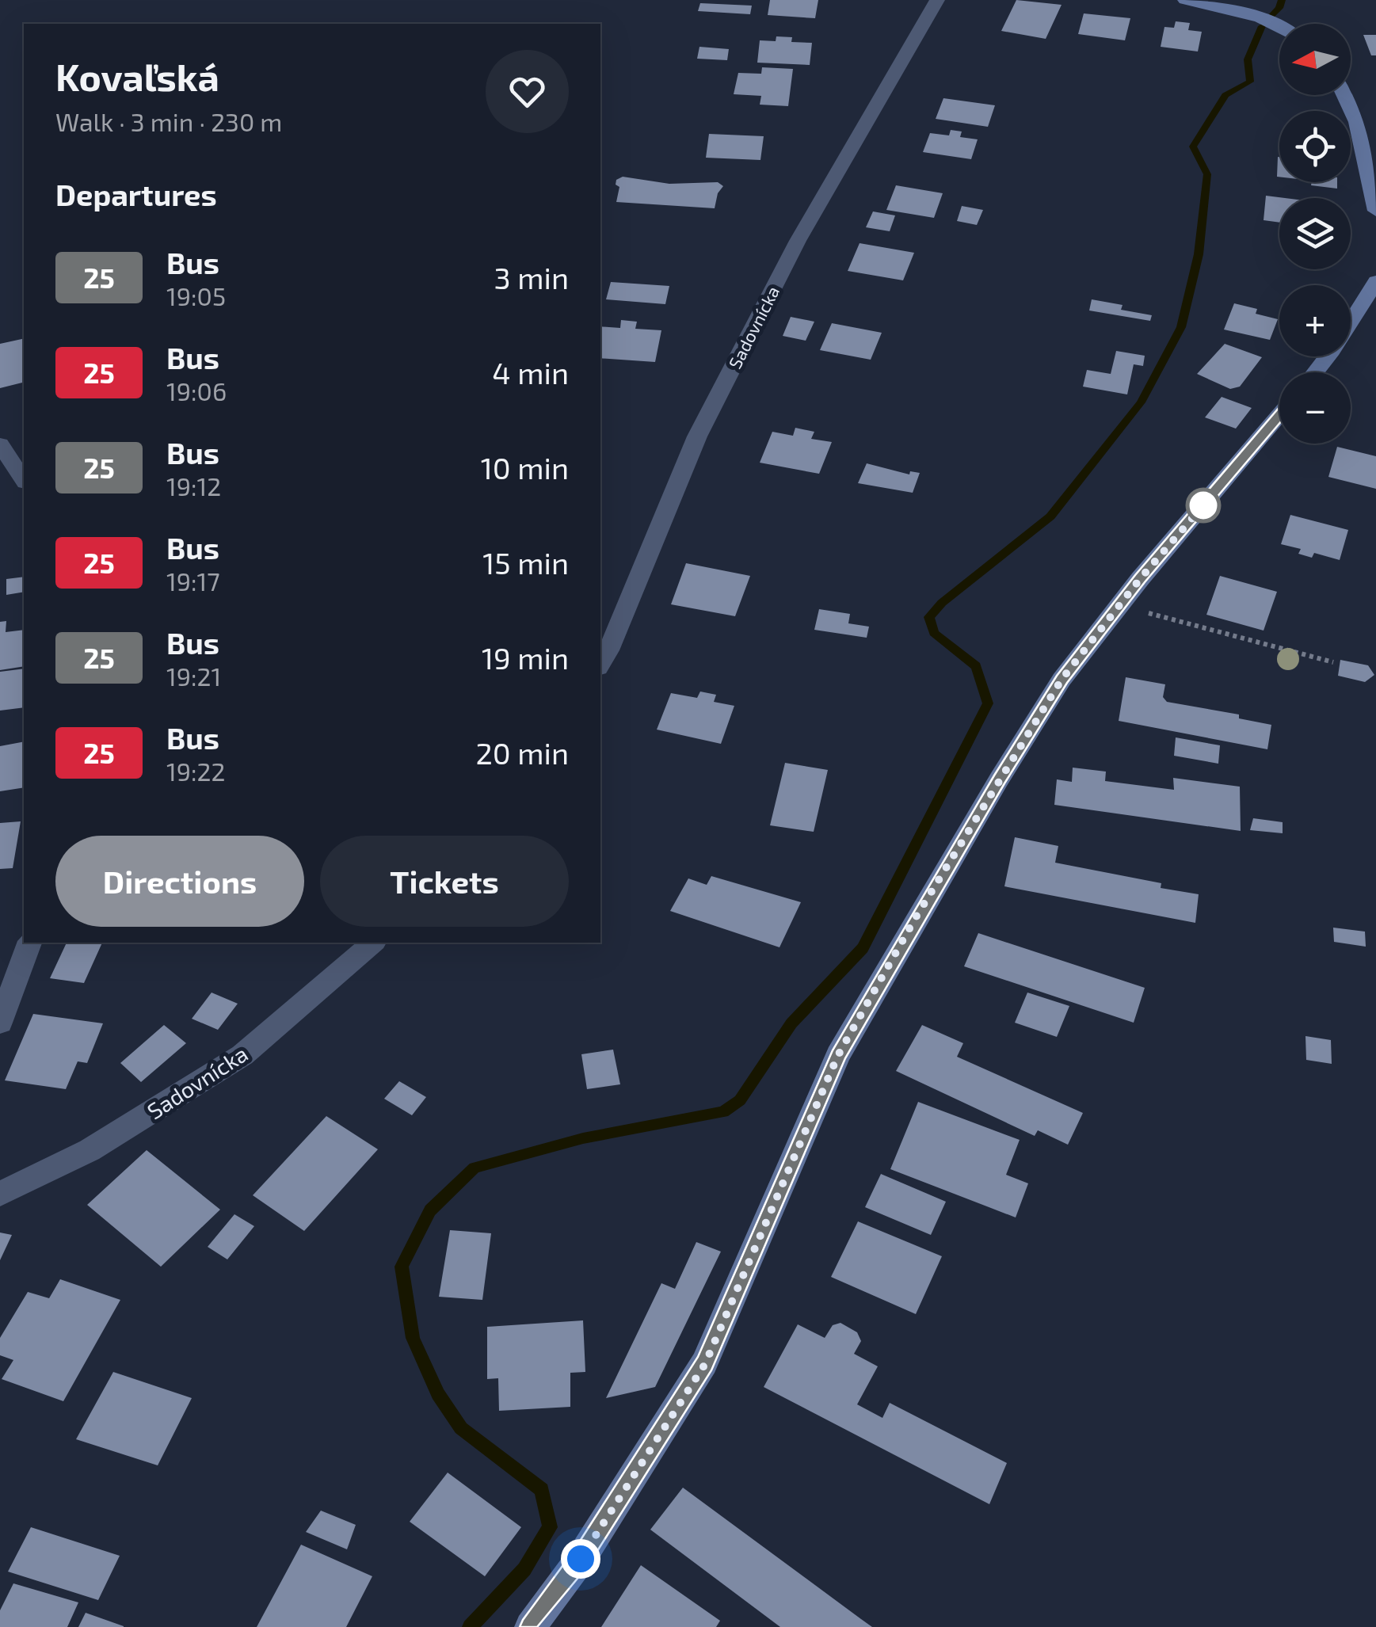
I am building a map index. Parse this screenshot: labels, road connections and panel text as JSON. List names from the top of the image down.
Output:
{
  "streets": {
    "street": ["Sadovnícka"]
  },
  "lines": ["bus line 25"],
  "north": "left",
  "page": {
    "map_buttons": ["+", "−"],
    "heading": [
      ["Kovaľská", "Walk · 3 min · 230 m"],
      "Departures"
    ],
    "list": [
      {
        "mark": "25",
        "name": "Bus",
        "note": "19:05",
        "value": "3 min"
      },
      {
        "mark": "25",
        "name": "Bus",
        "note": "19:06",
        "value": "4 min"
      },
      {
        "mark": "25",
        "name": "Bus",
        "note": "19:12",
        "value": "10 min"
      },
      {
        "mark": "25",
        "name": "Bus",
        "note": "19:17",
        "value": "15 min"
      },
      {
        "mark": "25",
        "name": "Bus",
        "note": "19:21",
        "value": "19 min"
      },
      {
        "mark": "25",
        "name": "Bus",
        "note": "19:22",
        "value": "20 min"
      }
    ],
    "buttons": ["Directions", "Tickets"]
  }
}
